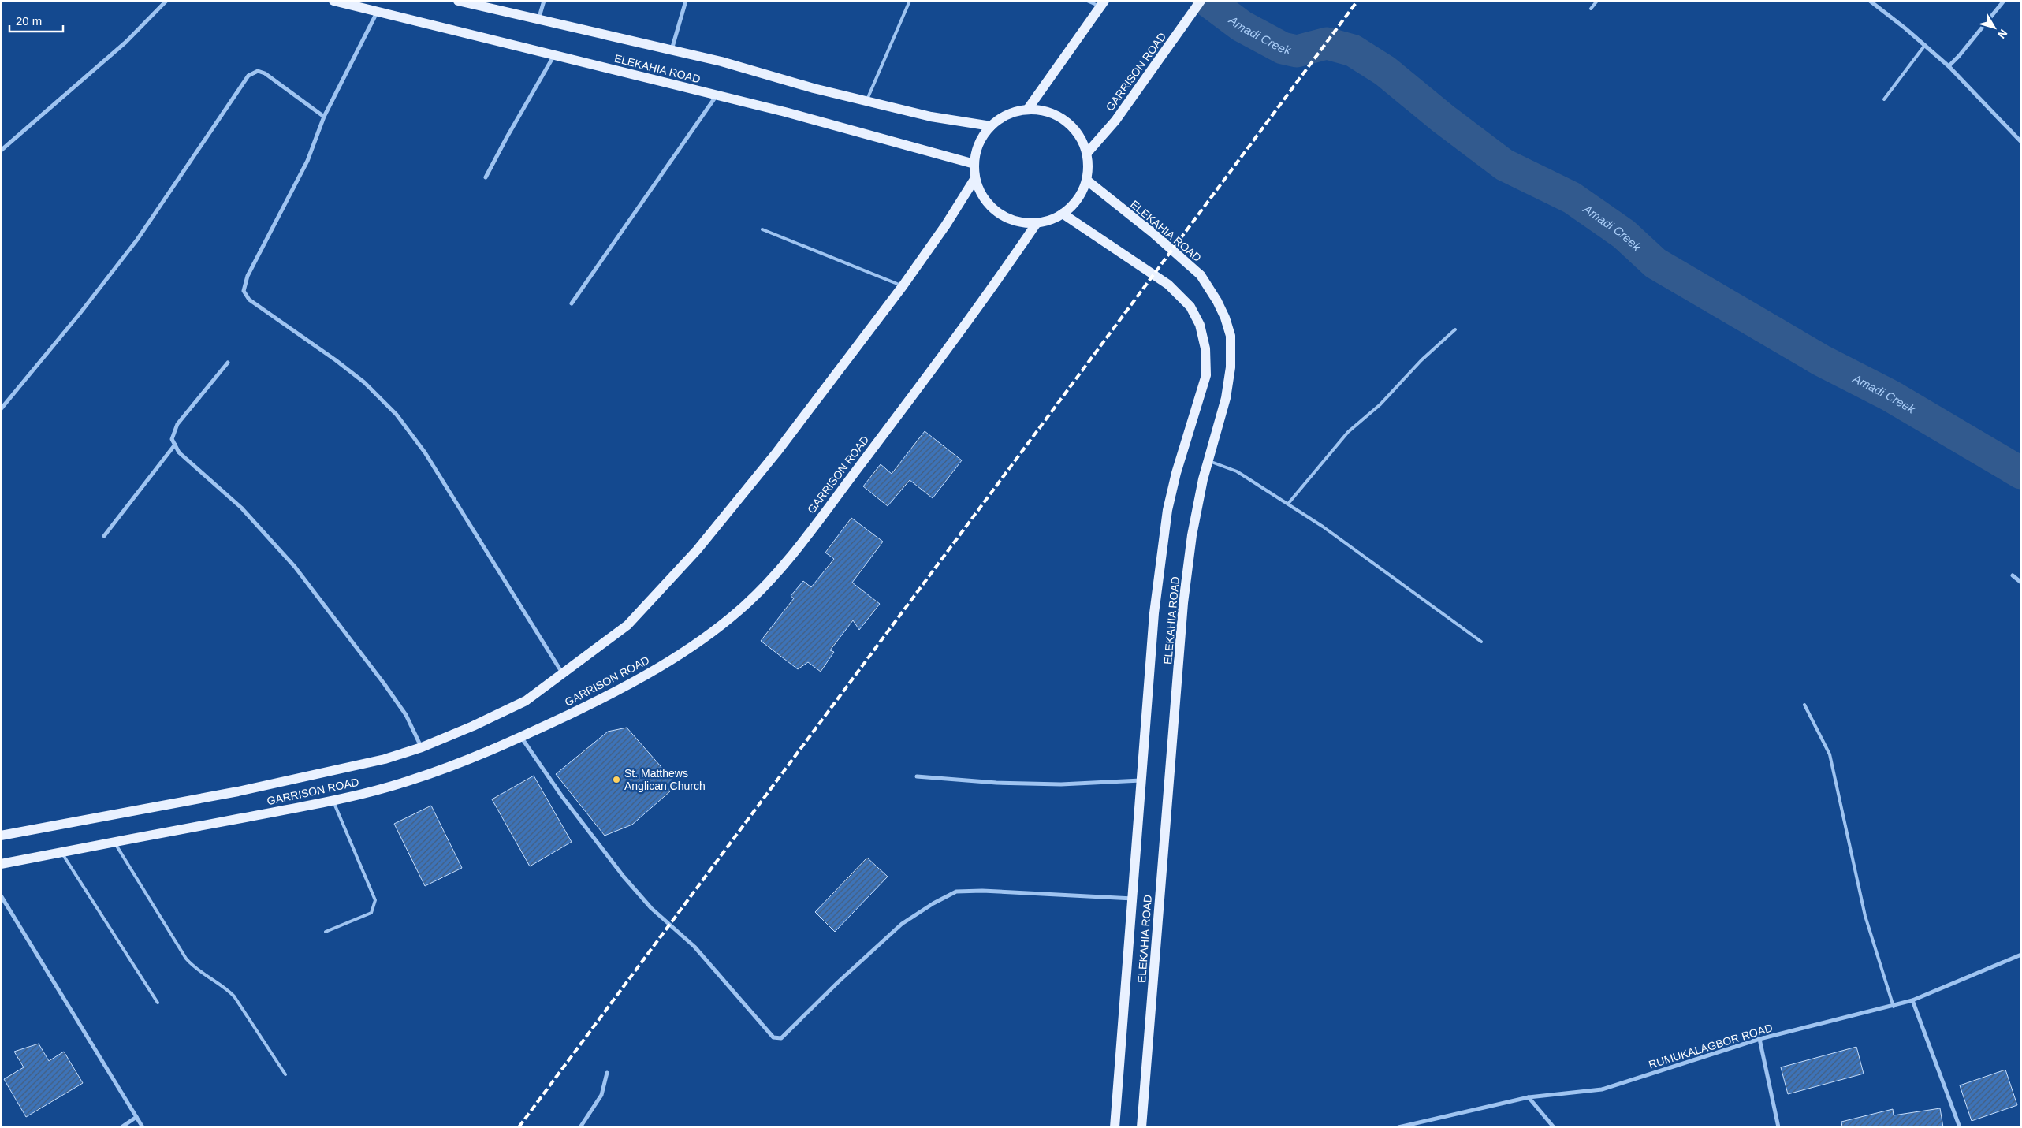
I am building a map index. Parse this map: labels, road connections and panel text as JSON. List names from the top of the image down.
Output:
{
  "streets": {
    "main road": ["ELEKAHIA ROAD", "GARRISON ROAD"],
    "street": ["RUMUKALAGBOR ROAD"]
  },
  "crossings": [
    ["ELEKAHIA ROAD", "GARRISON ROAD"]
  ],
  "water": ["Amadi Creek"],
  "places": ["St. Matthews Anglican Church"],
  "scale_bar": "20 m",
  "north": "bottom right"
}
